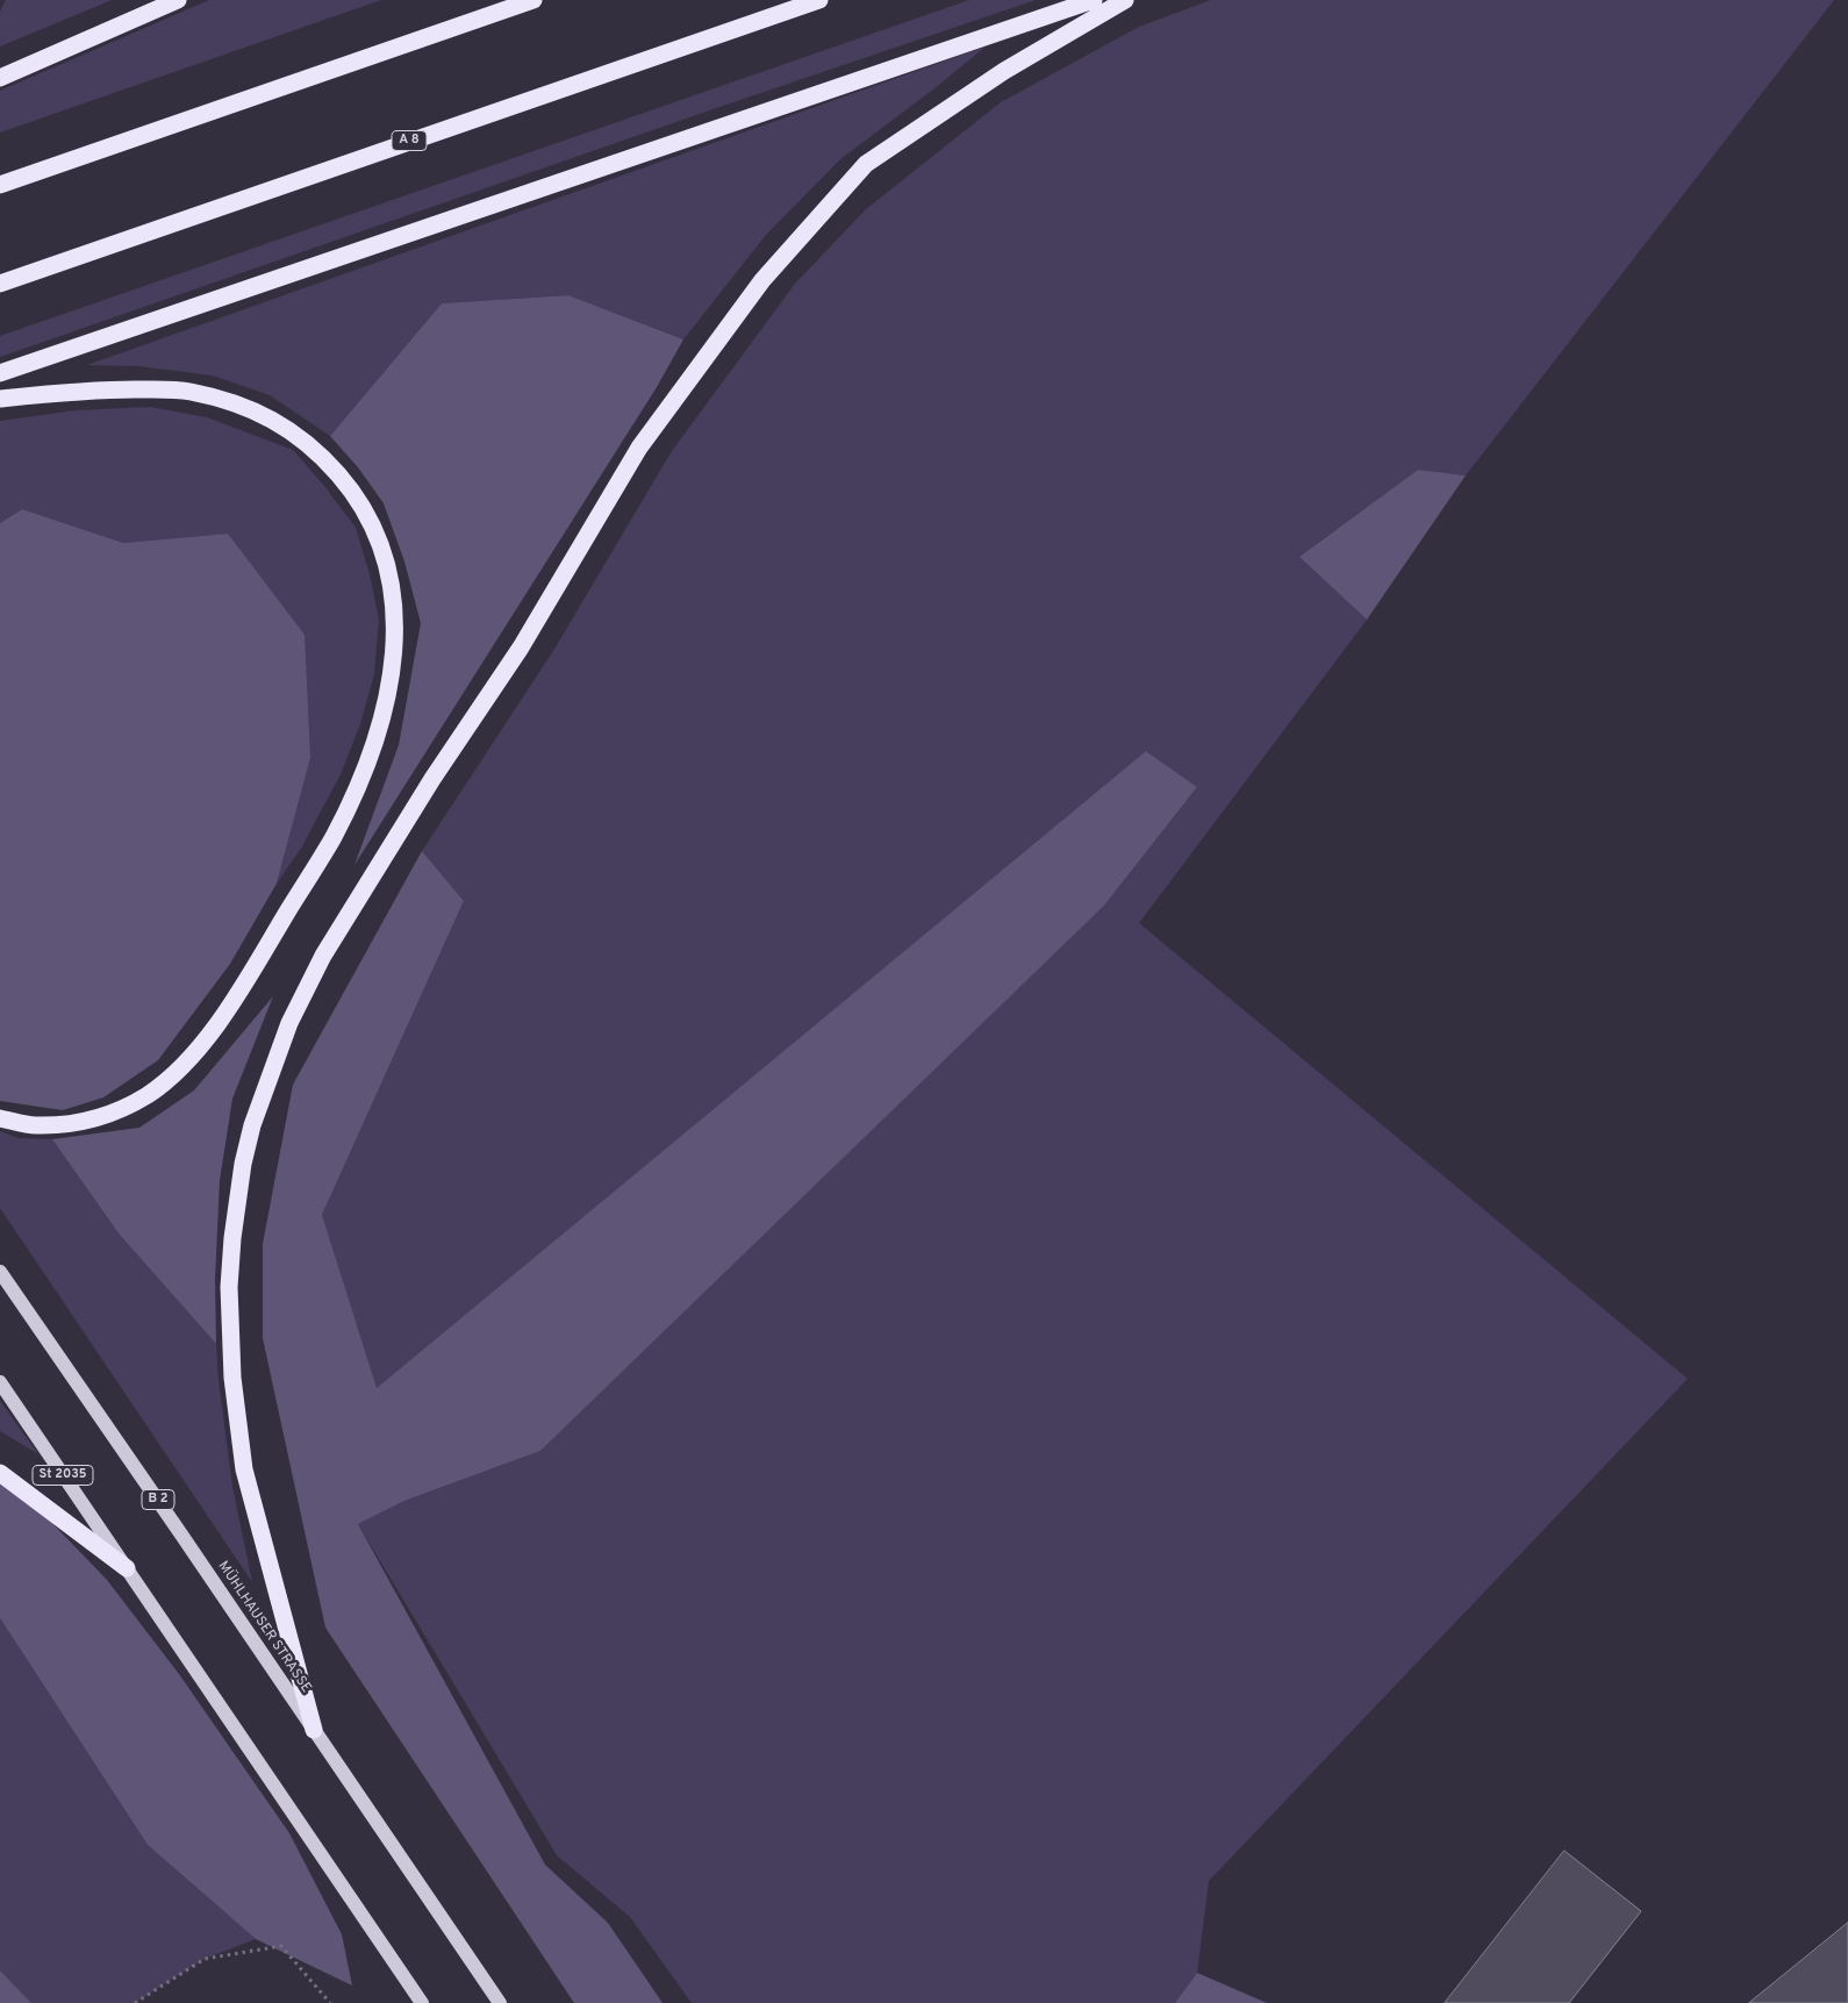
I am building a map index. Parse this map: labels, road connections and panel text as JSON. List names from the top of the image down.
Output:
{
  "streets": {
    "highway": ["A 8"],
    "main road": ["St 2035", "B 2", "MÜHLHAUSER STRASSE"]
  }
}
